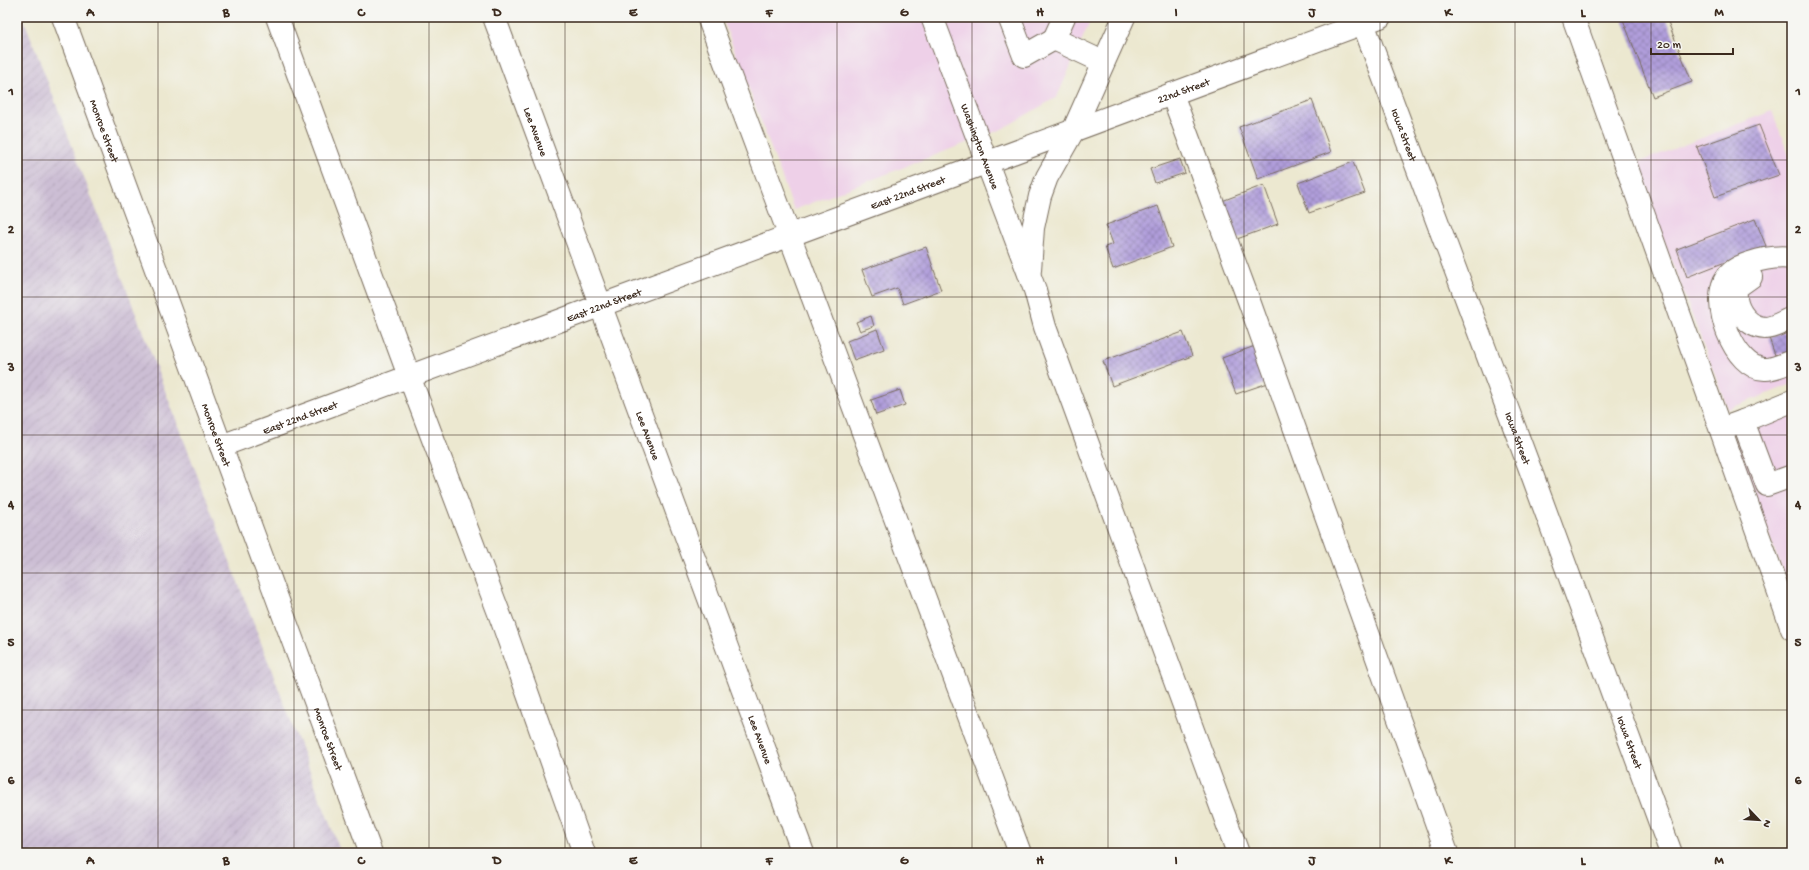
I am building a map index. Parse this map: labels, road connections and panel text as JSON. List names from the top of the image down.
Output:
{
  "streets": {
    "street": [
      "22nd Street",
      "Monroe Street",
      "Lee Avenue",
      "Iowa Street",
      "Washington Avenue",
      "East 22nd Street"
    ]
  },
  "crossings": [
    ["22nd Street", "Iowa Street"],
    ["22nd Street", "Washington Avenue"],
    ["22nd Street", "East 22nd Street"],
    ["Monroe Street", "East 22nd Street"],
    ["Lee Avenue", "East 22nd Street"],
    ["Washington Avenue", "East 22nd Street"]
  ],
  "scale_bar": "20 m",
  "north": "bottom right",
  "grid": {
    "columns": [
      "A",
      "B",
      "C",
      "D",
      "E",
      "F",
      "G",
      "H",
      "I",
      "J",
      "K",
      "L",
      "M"
    ],
    "rows": [
      "1",
      "2",
      "3",
      "4",
      "5",
      "6"
    ]
  }
}
